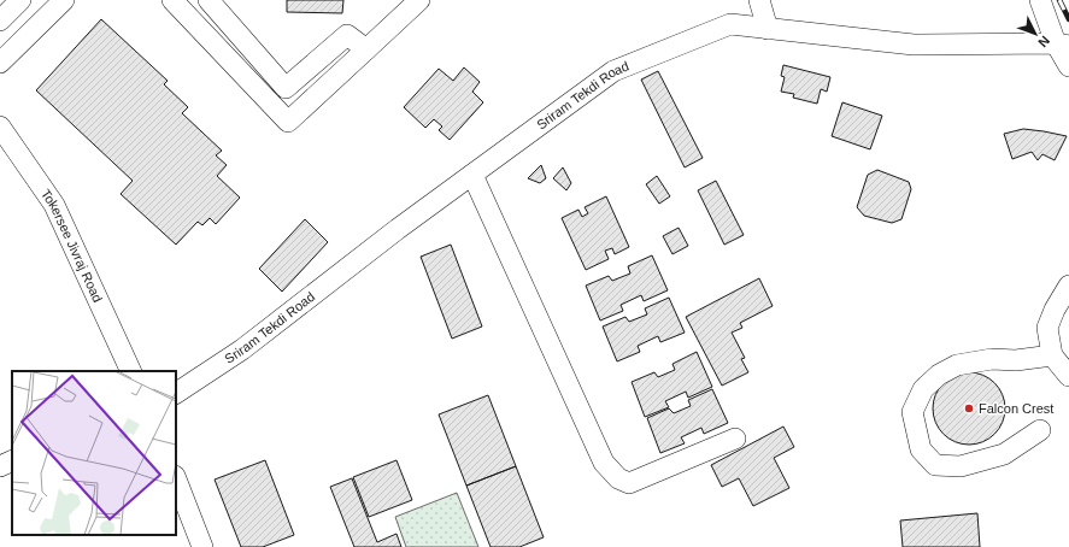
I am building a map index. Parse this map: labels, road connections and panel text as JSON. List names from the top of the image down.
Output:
{
  "streets": {
    "street": ["Sriram Tekdi Road", "Tokersee Jivraj Road"]
  },
  "places": ["Falcon Crest"],
  "north": "bottom right"
}
